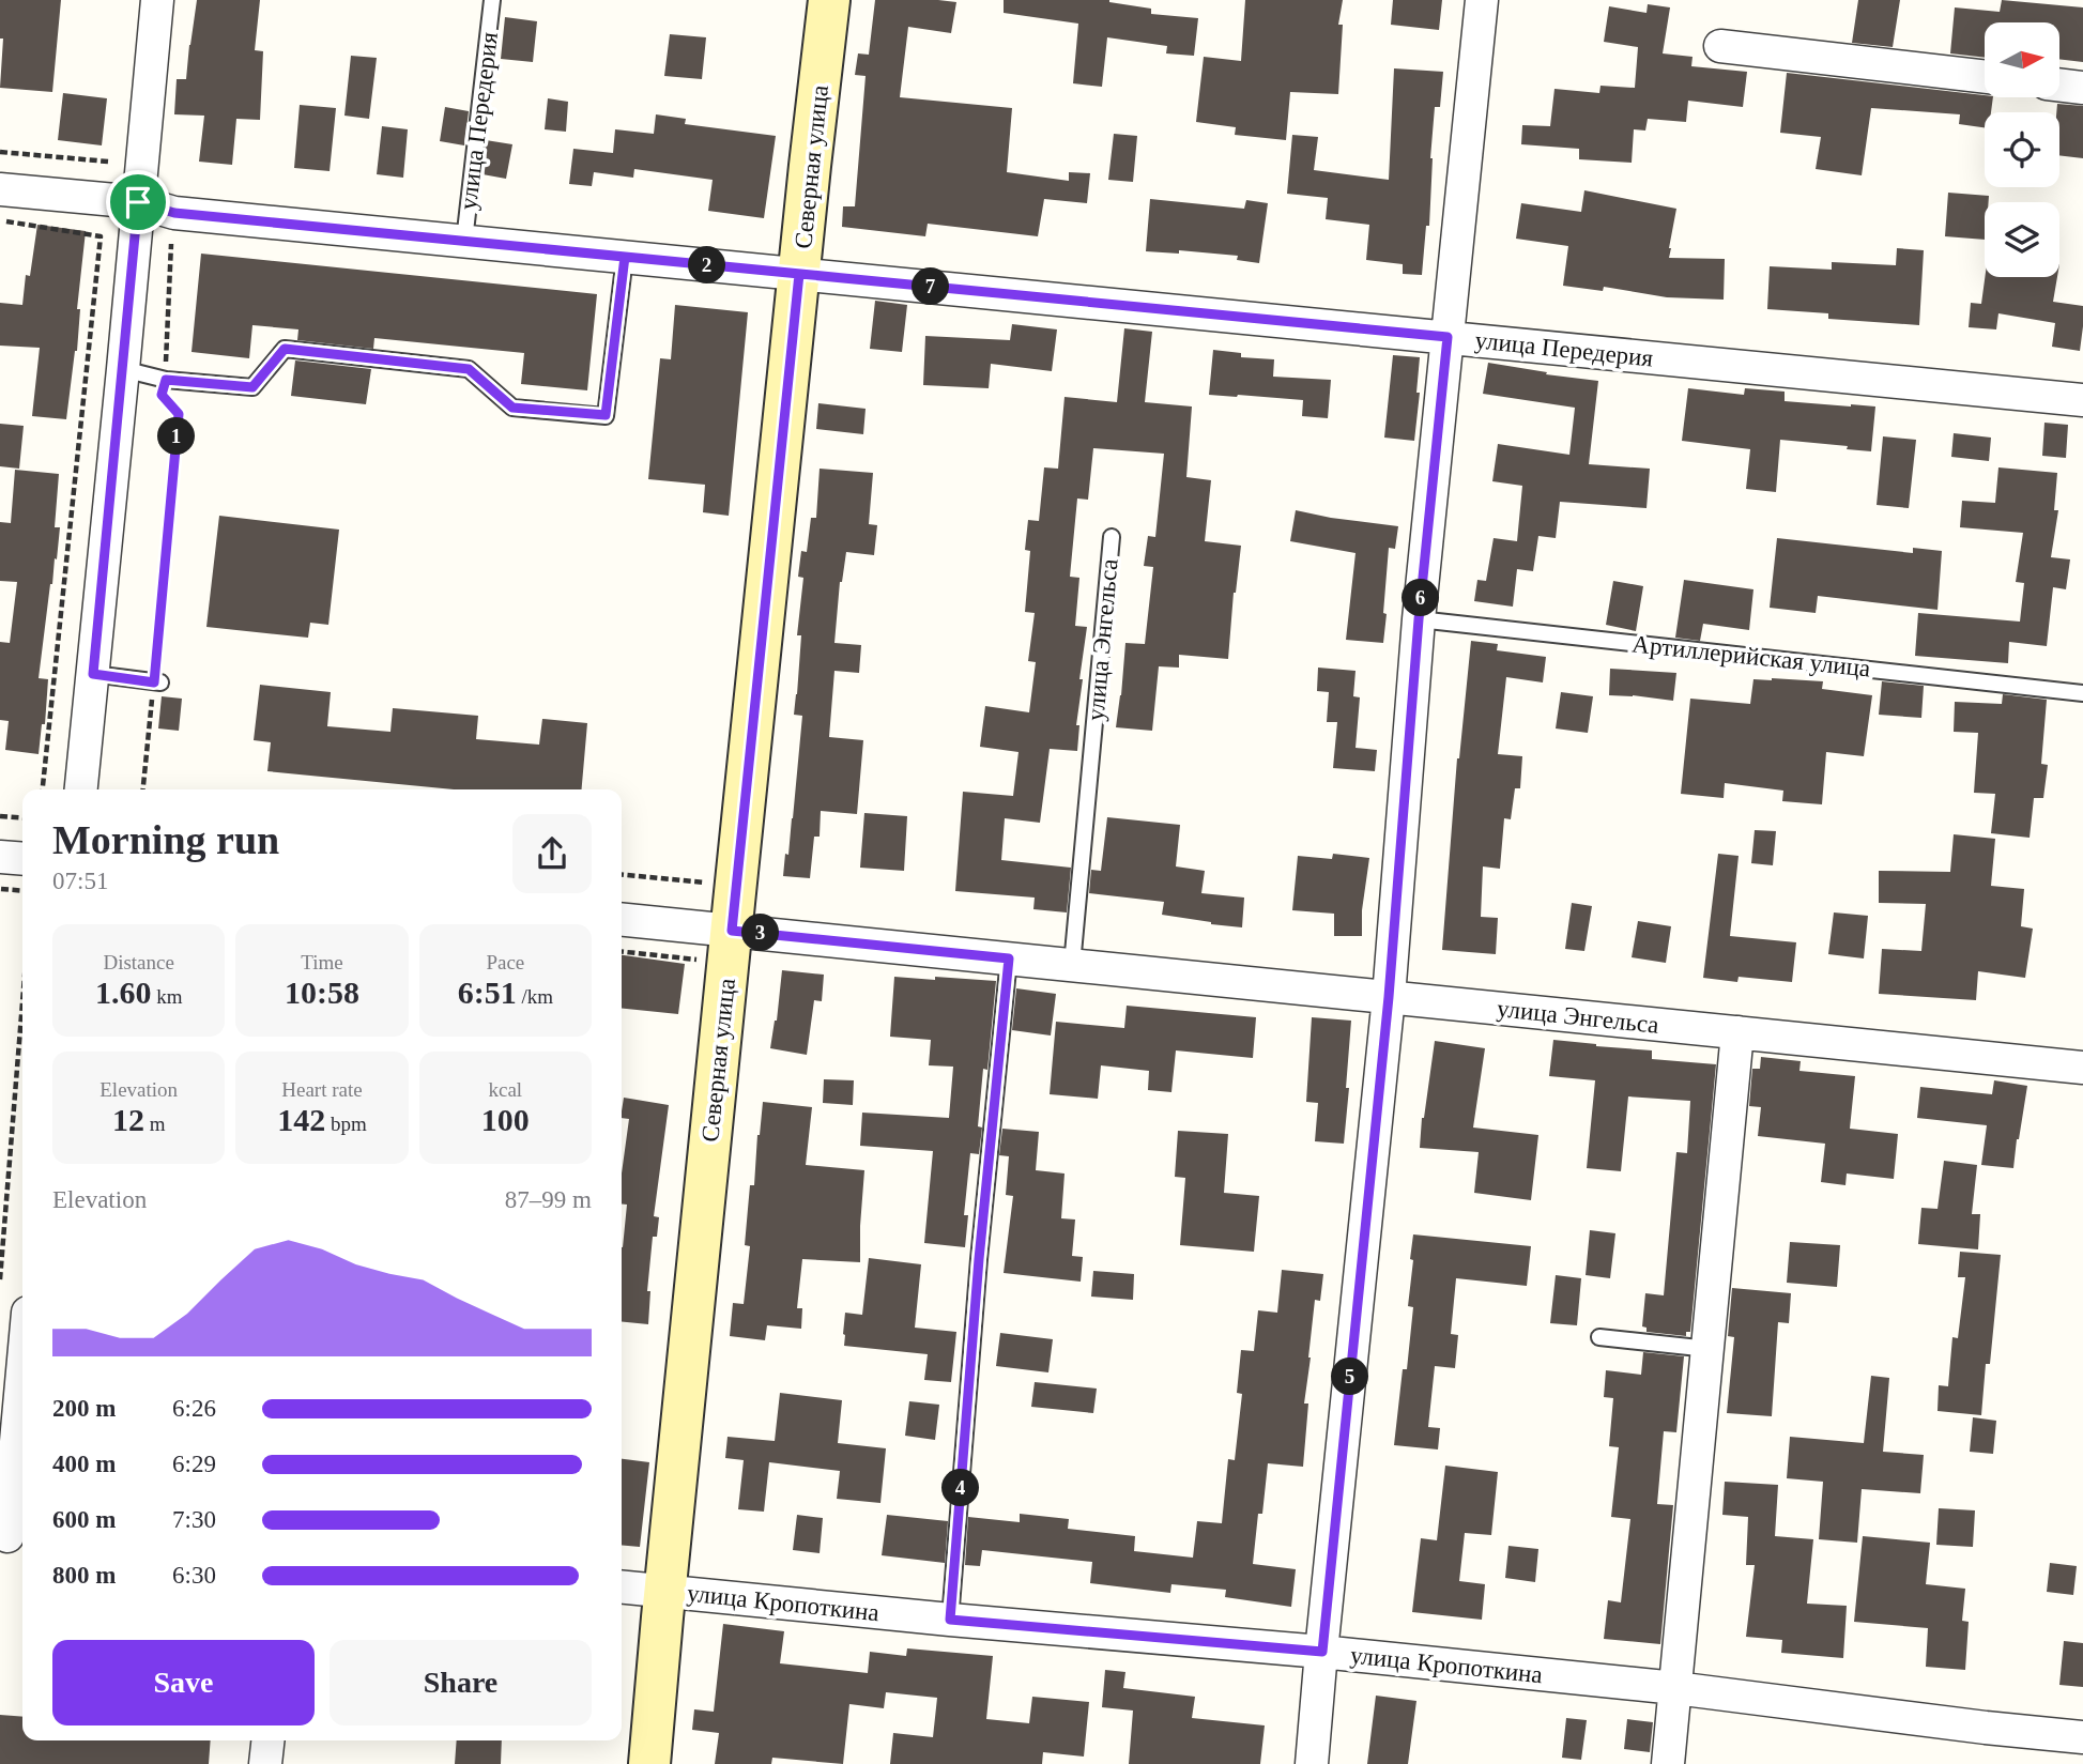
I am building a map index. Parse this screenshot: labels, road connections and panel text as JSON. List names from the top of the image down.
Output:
{
  "streets": {
    "main road": ["Северная улица"],
    "street": ["улица Передерия", "улица Энгельса", "улица Кропоткина"],
    "lane": ["Артиллерийская улица"]
  },
  "crossings": [
    ["улица Передерия", "Северная улица"],
    ["Северная улица", "улица Энгельса"],
    ["Северная улица", "улица Кропоткина"]
  ],
  "north": "right",
  "page": {
    "pins": [
      "2",
      "7",
      "1",
      "6",
      "3",
      "5",
      "4"
    ],
    "heading": ["Morning run", "07:51"],
    "stats": [
      ["Distance", "1.60 km"],
      ["Time", "10:58"],
      ["Pace", "6:51 /km"],
      ["Elevation", "12 m"],
      ["Heart rate", "142 bpm"],
      ["kcal", "100"]
    ],
    "chart": ["Elevation", "87–99 m"],
    "list": [
      {
        "name": "200 m",
        "note": "6:26"
      },
      {
        "name": "400 m",
        "note": "6:29"
      },
      {
        "name": "600 m",
        "note": "7:30"
      },
      {
        "name": "800 m",
        "note": "6:30"
      }
    ],
    "buttons": ["Save", "Share"]
  }
}
